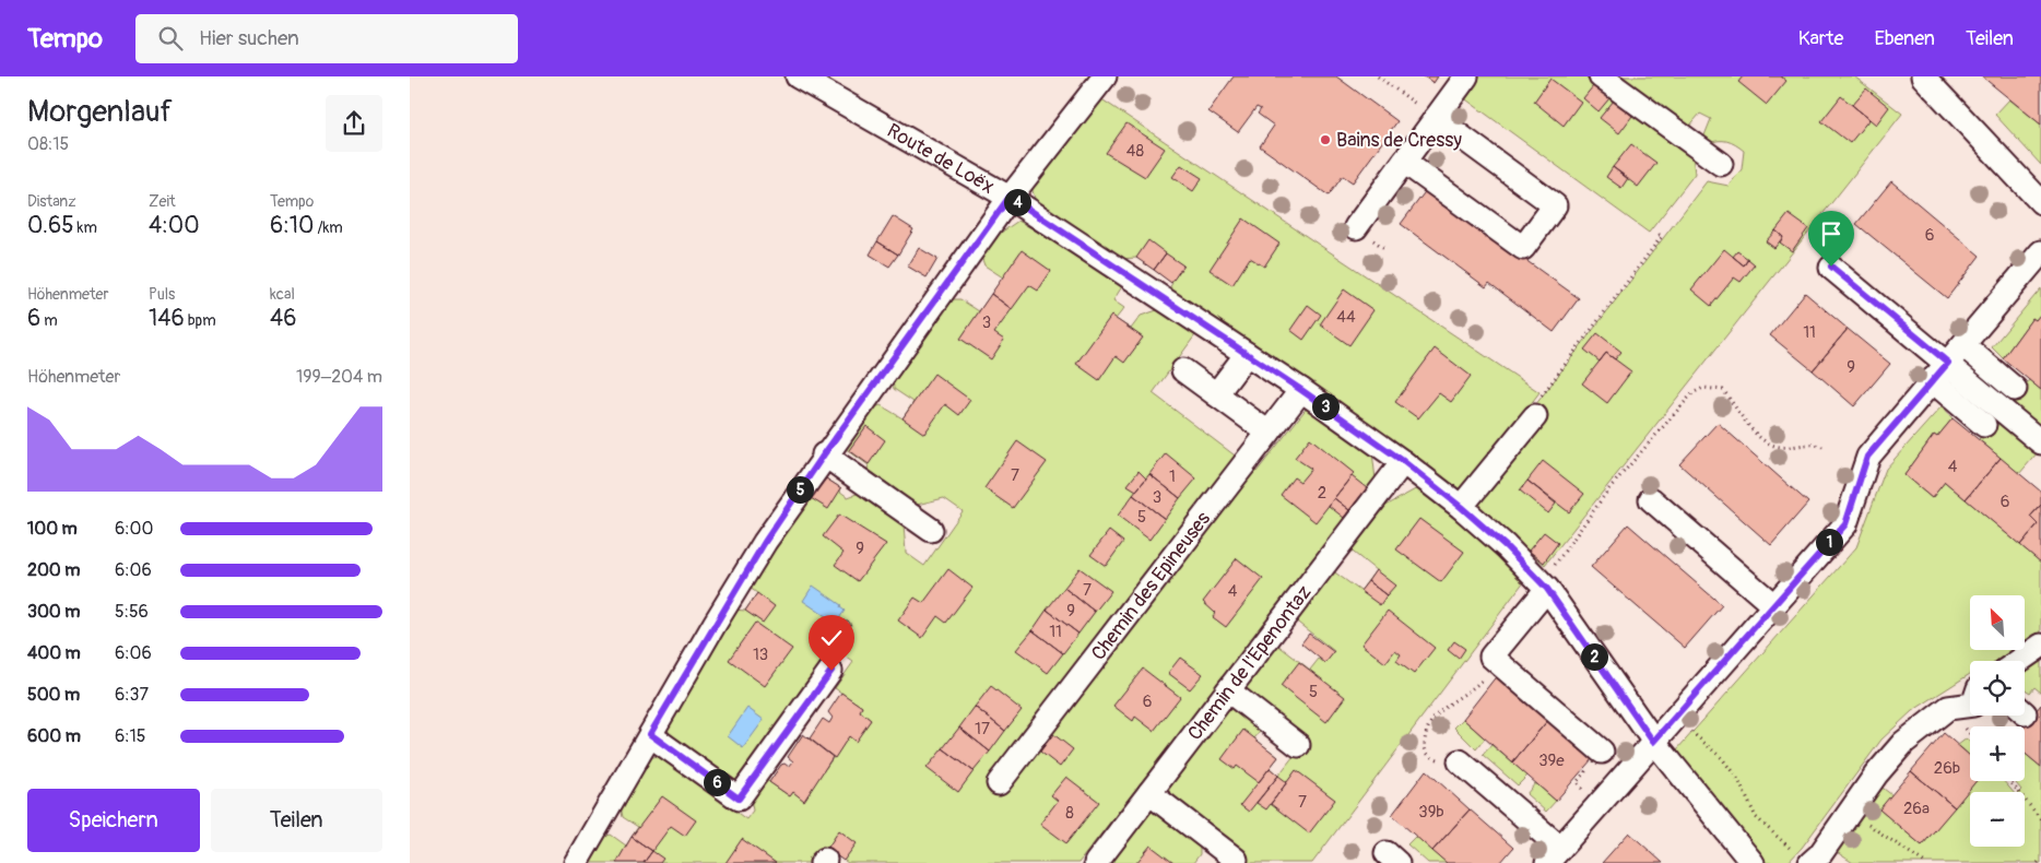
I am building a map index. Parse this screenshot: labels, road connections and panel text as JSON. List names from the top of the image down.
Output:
{
  "streets": {
    "street": ["Route de Loëx", "Chemin des Epineuses", "Chemin de l'Epenontaz"]
  },
  "places": ["Bains de Cressy"],
  "house_numbers": [
    "48",
    "6",
    "44",
    "3",
    "11",
    "9",
    "4",
    "7",
    "1",
    "2",
    "3",
    "6",
    "5",
    "9",
    "7",
    "4",
    "9",
    "11",
    "13",
    "5",
    "6",
    "17",
    "39e",
    "26b",
    "7",
    "26a",
    "39b",
    "8"
  ],
  "north": "top left",
  "page": {
    "header": "Tempo",
    "search": "Hier suchen",
    "nav": ["Karte", "Ebenen", "Teilen"],
    "heading": ["Morgenlauf", "08:15"],
    "stats": [
      ["Distanz", "0.65 km"],
      ["Zeit", "4:00"],
      ["Tempo", "6:10 /km"],
      ["Höhenmeter", "6 m"],
      ["Puls", "146 bpm"],
      ["kcal", "46"]
    ],
    "pins": [
      "4",
      "3",
      "5",
      "1",
      "2",
      "6"
    ],
    "chart": ["Höhenmeter", "199–204 m"],
    "list": [
      {
        "name": "100 m",
        "note": "6:00"
      },
      {
        "name": "200 m",
        "note": "6:06"
      },
      {
        "name": "300 m",
        "note": "5:56"
      },
      {
        "name": "400 m",
        "note": "6:06"
      },
      {
        "name": "500 m",
        "note": "6:37"
      },
      {
        "name": "600 m",
        "note": "6:15"
      }
    ],
    "map_buttons": ["+", "−"],
    "buttons": ["Speichern", "Teilen"]
  }
}
